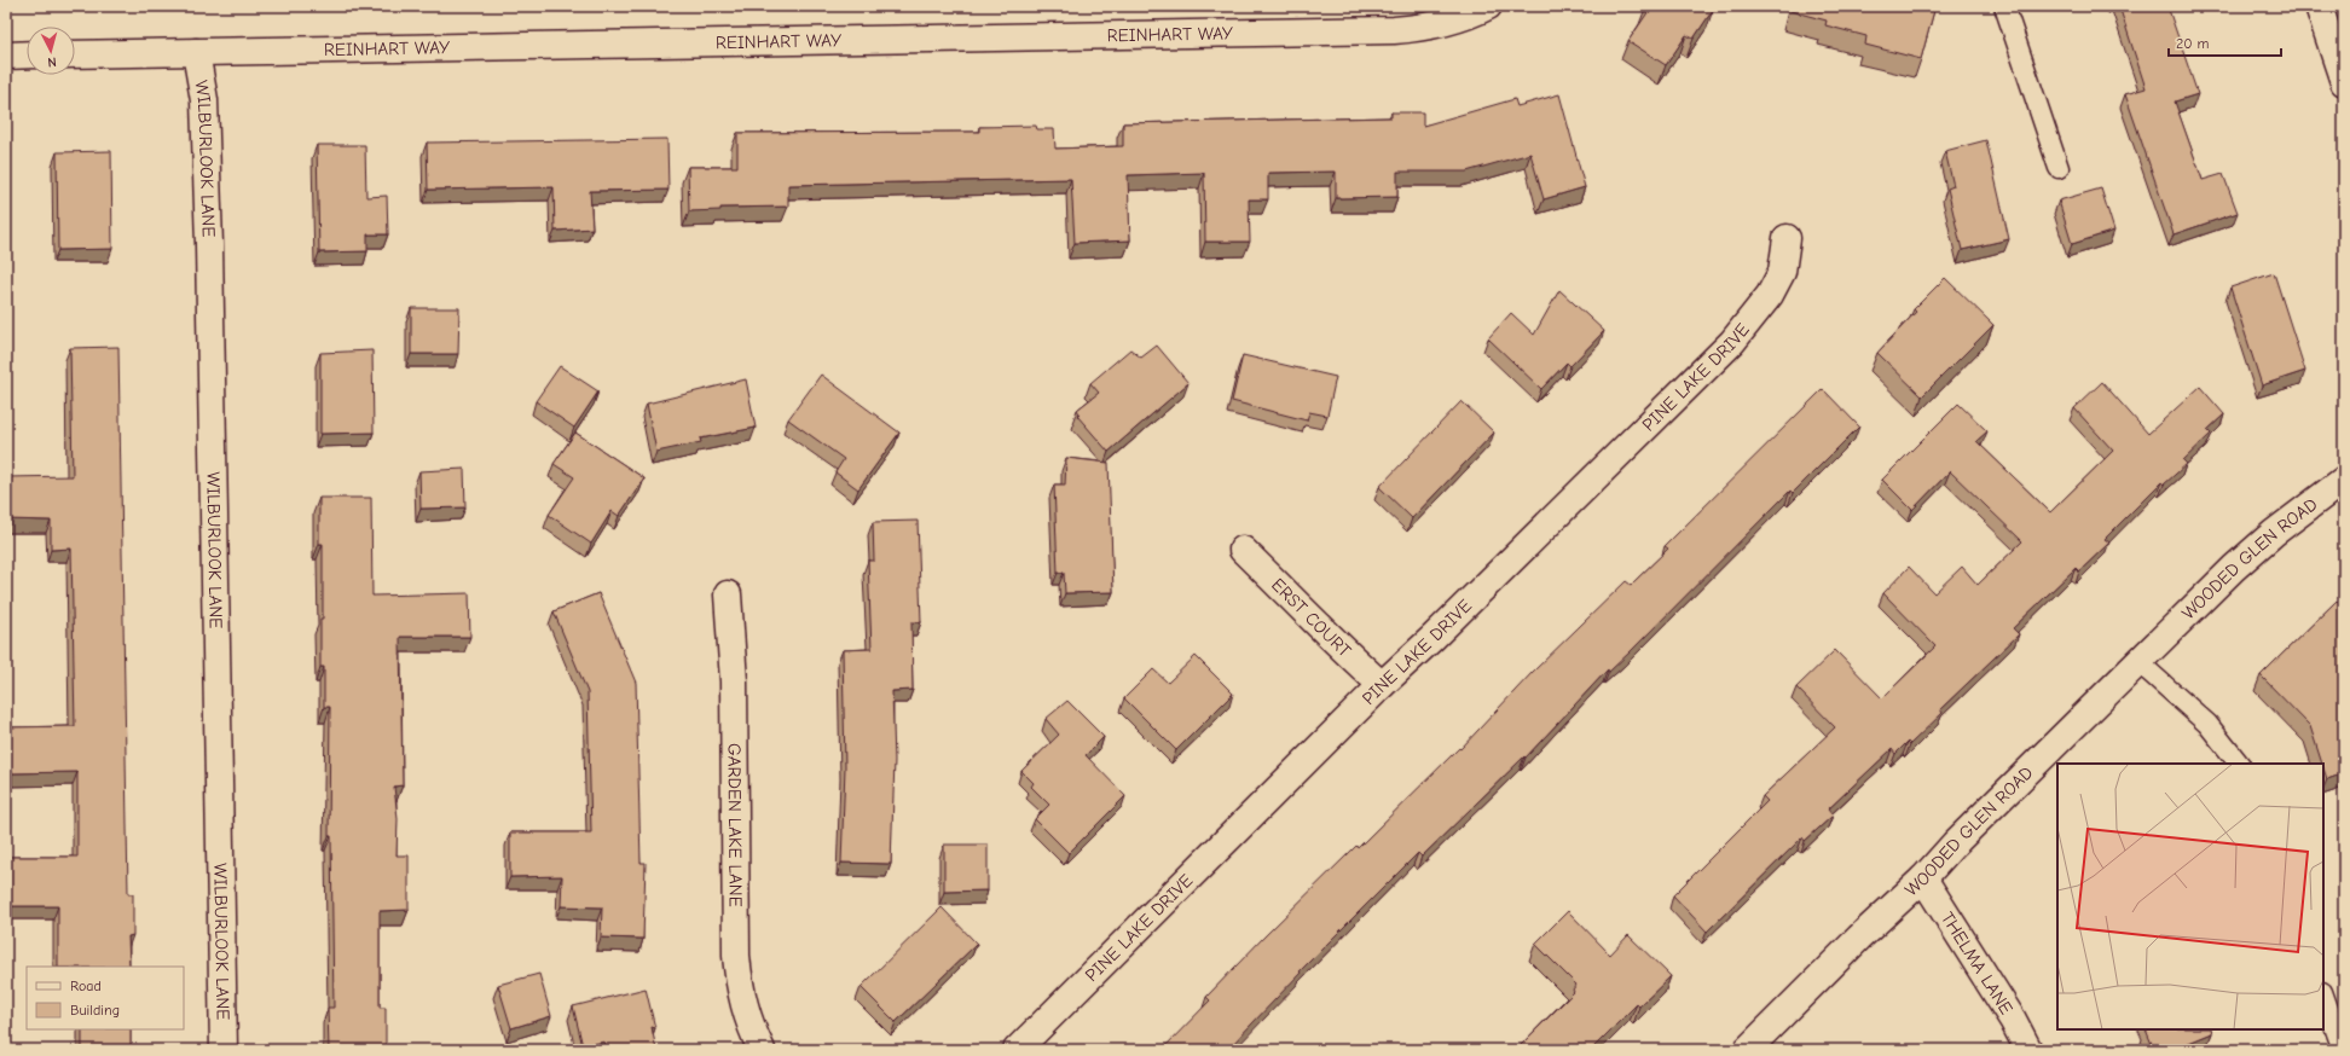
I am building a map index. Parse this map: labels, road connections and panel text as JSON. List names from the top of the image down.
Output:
{
  "streets": {
    "street": [
      "REINHART WAY",
      "WILBURLOOK LANE",
      "PINE LAKE DRIVE",
      "WOODED GLEN ROAD",
      "ERST COURT",
      "GARDEN LAKE LANE",
      "THELMA LANE"
    ]
  },
  "crossings": [
    ["REINHART WAY", "WILBURLOOK LANE"],
    ["PINE LAKE DRIVE", "ERST COURT"],
    ["WOODED GLEN ROAD", "THELMA LANE"]
  ],
  "legend": ["Road", "Building"],
  "scale_bar": "20 m",
  "north": "bottom"
}
